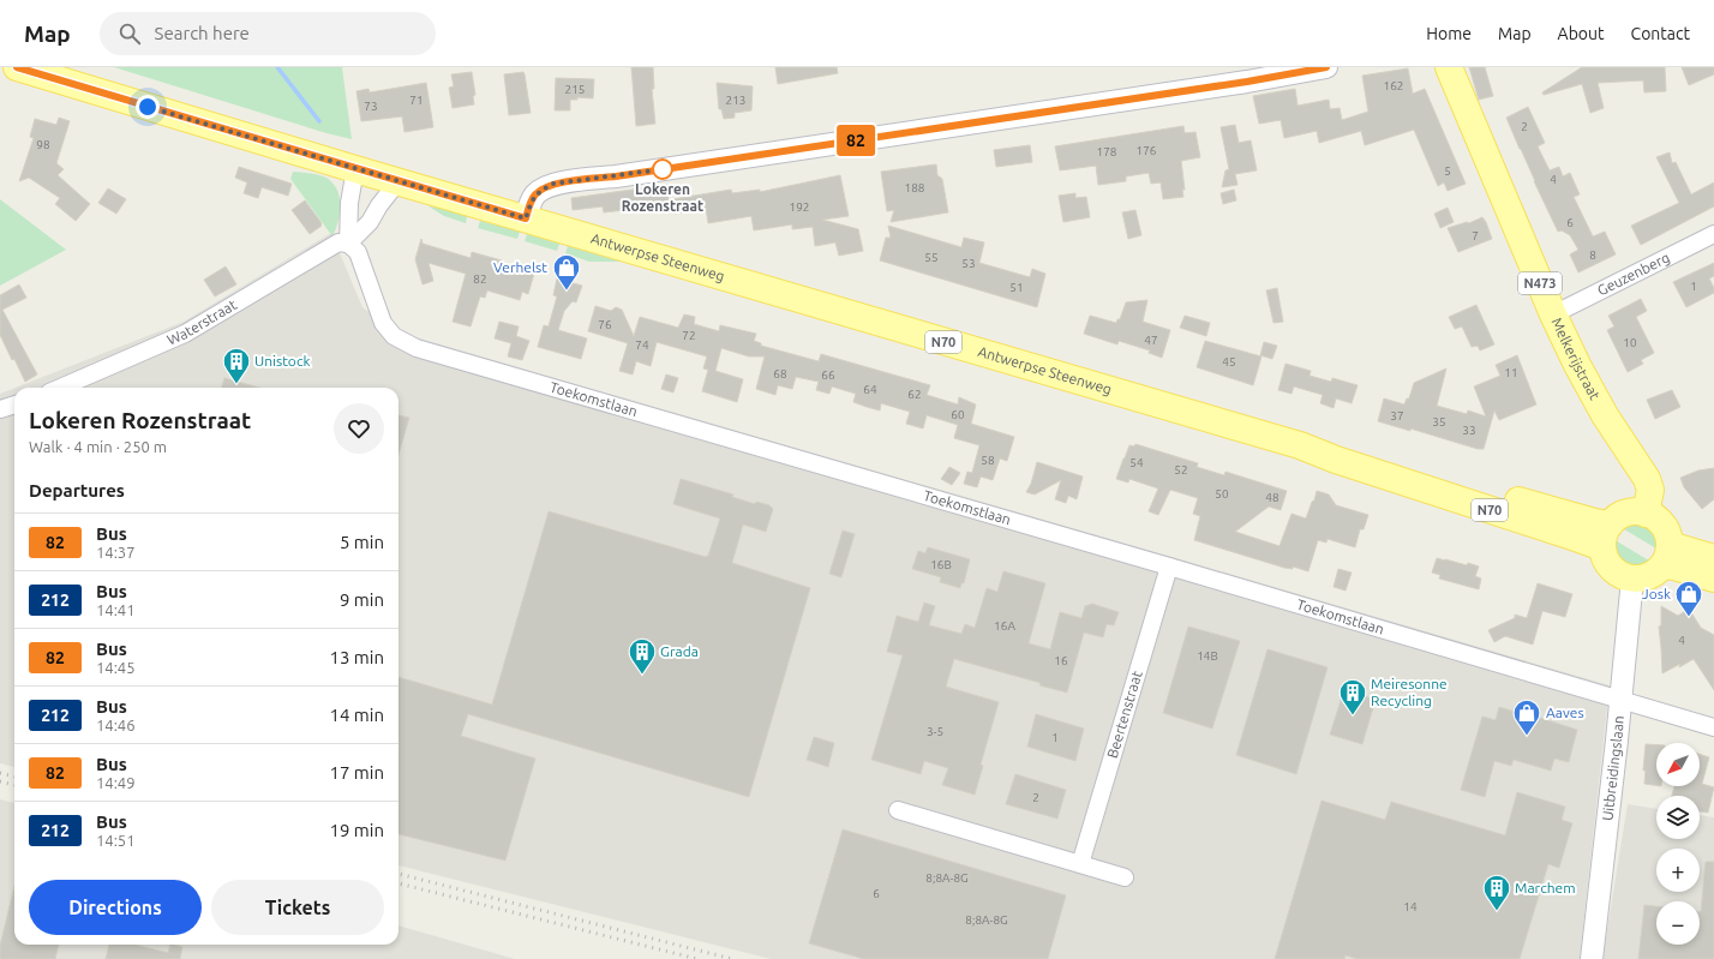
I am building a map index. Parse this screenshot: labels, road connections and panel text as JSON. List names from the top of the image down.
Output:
{
  "streets": {
    "main road": [
      "Antwerpse Steenweg",
      "N473",
      "N70",
      "Melkerijstraat"
    ],
    "street": [
      "Geuzenberg",
      "Waterstraat",
      "Toekomstlaan",
      "Beertenstraat",
      "Uitbreidingslaan"
    ]
  },
  "crossings": [
    ["Antwerpse Steenweg", "Melkerijstraat"],
    ["Antwerpse Steenweg", "Uitbreidingslaan"],
    ["Geuzenberg", "Melkerijstraat"],
    ["Waterstraat", "Toekomstlaan"],
    ["Melkerijstraat", "Uitbreidingslaan"],
    ["Toekomstlaan", "Beertenstraat"],
    ["Toekomstlaan", "Uitbreidingslaan"]
  ],
  "places": {
    "other": ["Lokeren Rozenstraat"],
    "shop": ["Verhelst", "Josk", "Aaves"],
    "building": [
      "Unistock",
      "Grada",
      "Meiresonne Recycling",
      "Marchem"
    ]
  },
  "lines": ["bus line 82"],
  "house_numbers": [
    "162",
    "215",
    "71",
    "213",
    "73",
    "2",
    "98",
    "176",
    "178",
    "5",
    "4",
    "188",
    "192",
    "6",
    "7",
    "8",
    "55",
    "53",
    "82",
    "1",
    "51",
    "76",
    "72",
    "47",
    "10",
    "74",
    "45",
    "11",
    "68",
    "66",
    "64",
    "62",
    "60",
    "37",
    "35",
    "33",
    "58",
    "54",
    "52",
    "50",
    "48",
    "16B",
    "16A",
    "4",
    "14B",
    "16",
    "3-5",
    "1",
    "2",
    "8;8A-8G",
    "6",
    "14",
    "8;8A-8G"
  ],
  "north": "bottom left",
  "page": {
    "header": "Map",
    "search": "Search here",
    "nav": [
      "Home",
      "Map",
      "About",
      "Contact"
    ],
    "on_map": "82",
    "heading": [
      ["Lokeren Rozenstraat", "Walk · 4 min · 250 m"],
      "Departures"
    ],
    "list": [
      {
        "mark": "82",
        "name": "Bus",
        "note": "14:37",
        "value": "5 min"
      },
      {
        "mark": "212",
        "name": "Bus",
        "note": "14:41",
        "value": "9 min"
      },
      {
        "mark": "82",
        "name": "Bus",
        "note": "14:45",
        "value": "13 min"
      },
      {
        "mark": "212",
        "name": "Bus",
        "note": "14:46",
        "value": "14 min"
      },
      {
        "mark": "82",
        "name": "Bus",
        "note": "14:49",
        "value": "17 min"
      },
      {
        "mark": "212",
        "name": "Bus",
        "note": "14:51",
        "value": "19 min"
      }
    ],
    "map_buttons": ["+", "−"],
    "buttons": ["Directions", "Tickets"]
  }
}
